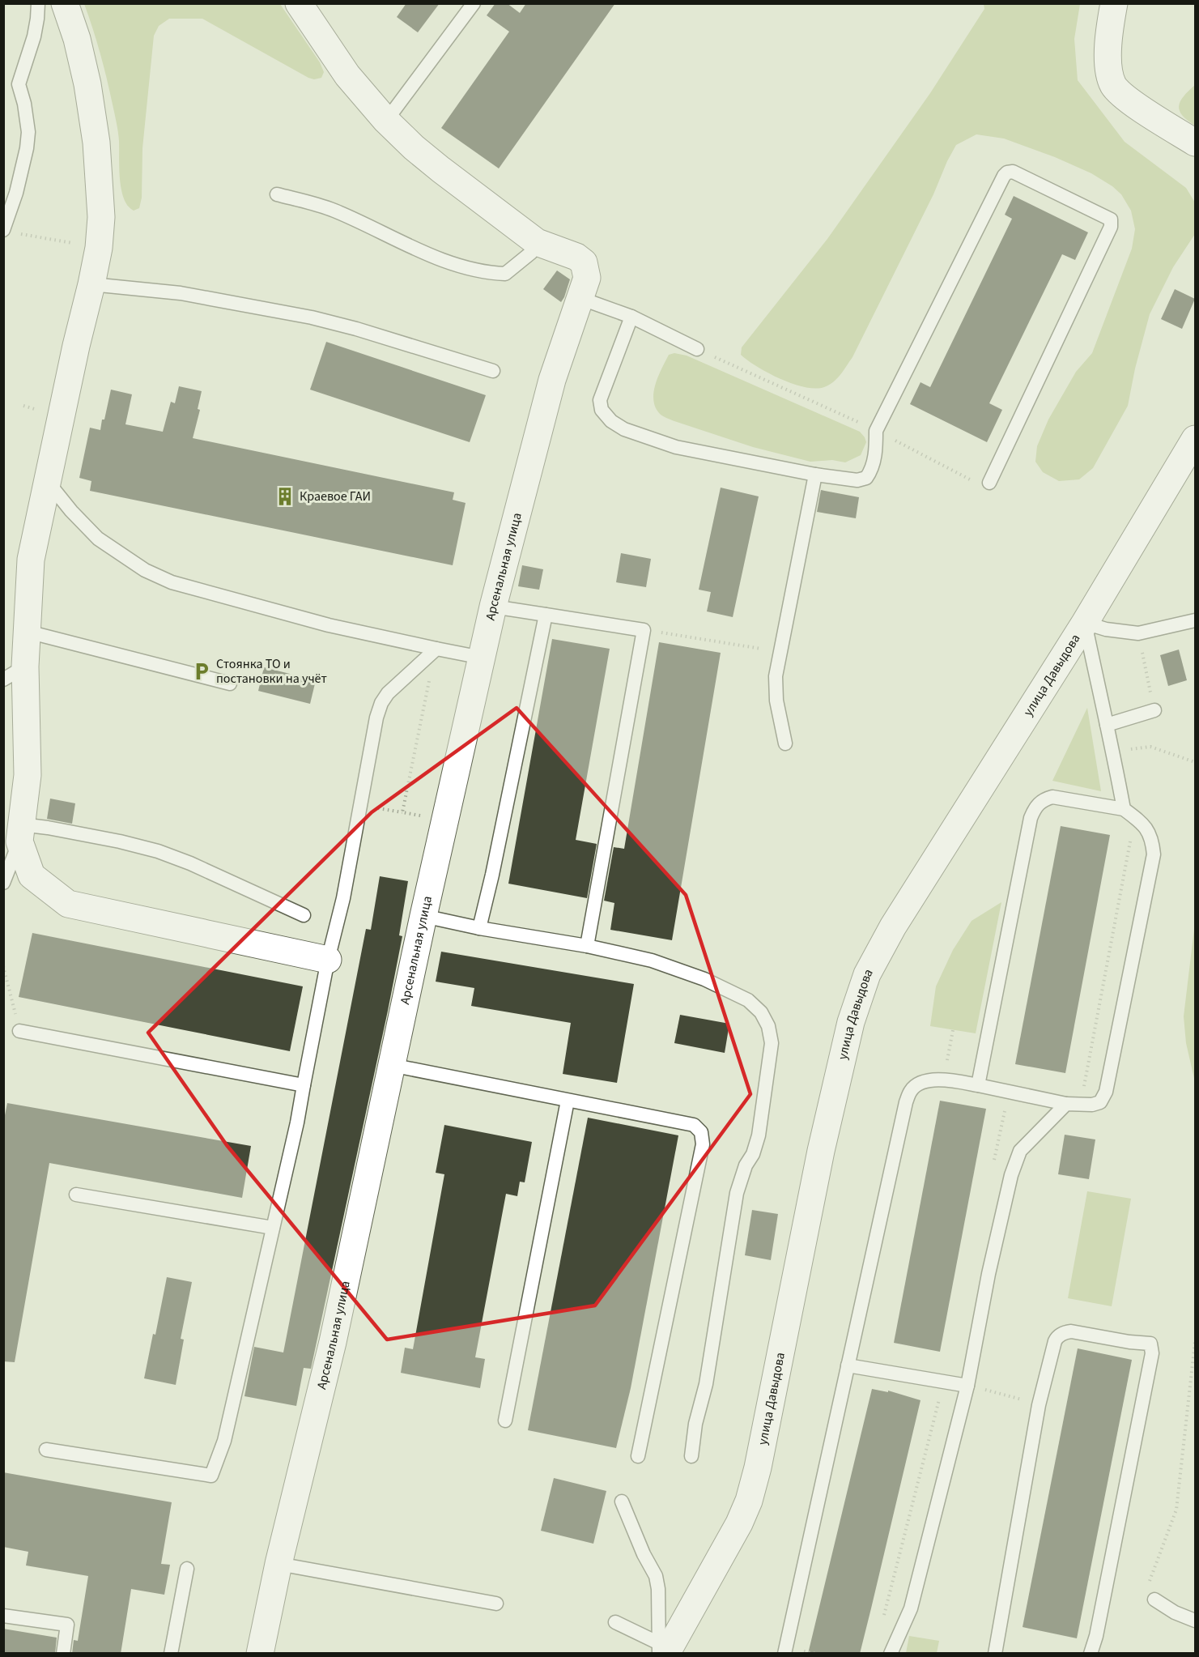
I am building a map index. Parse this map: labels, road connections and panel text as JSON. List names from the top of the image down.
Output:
{
  "streets": {
    "street": ["Арсенальная улица", "улица Давыдова"]
  },
  "places": {
    "building": ["Краевое ГАИ"],
    "parking": ["Стоянка ТО и постановки на учёт"]
  }
}
